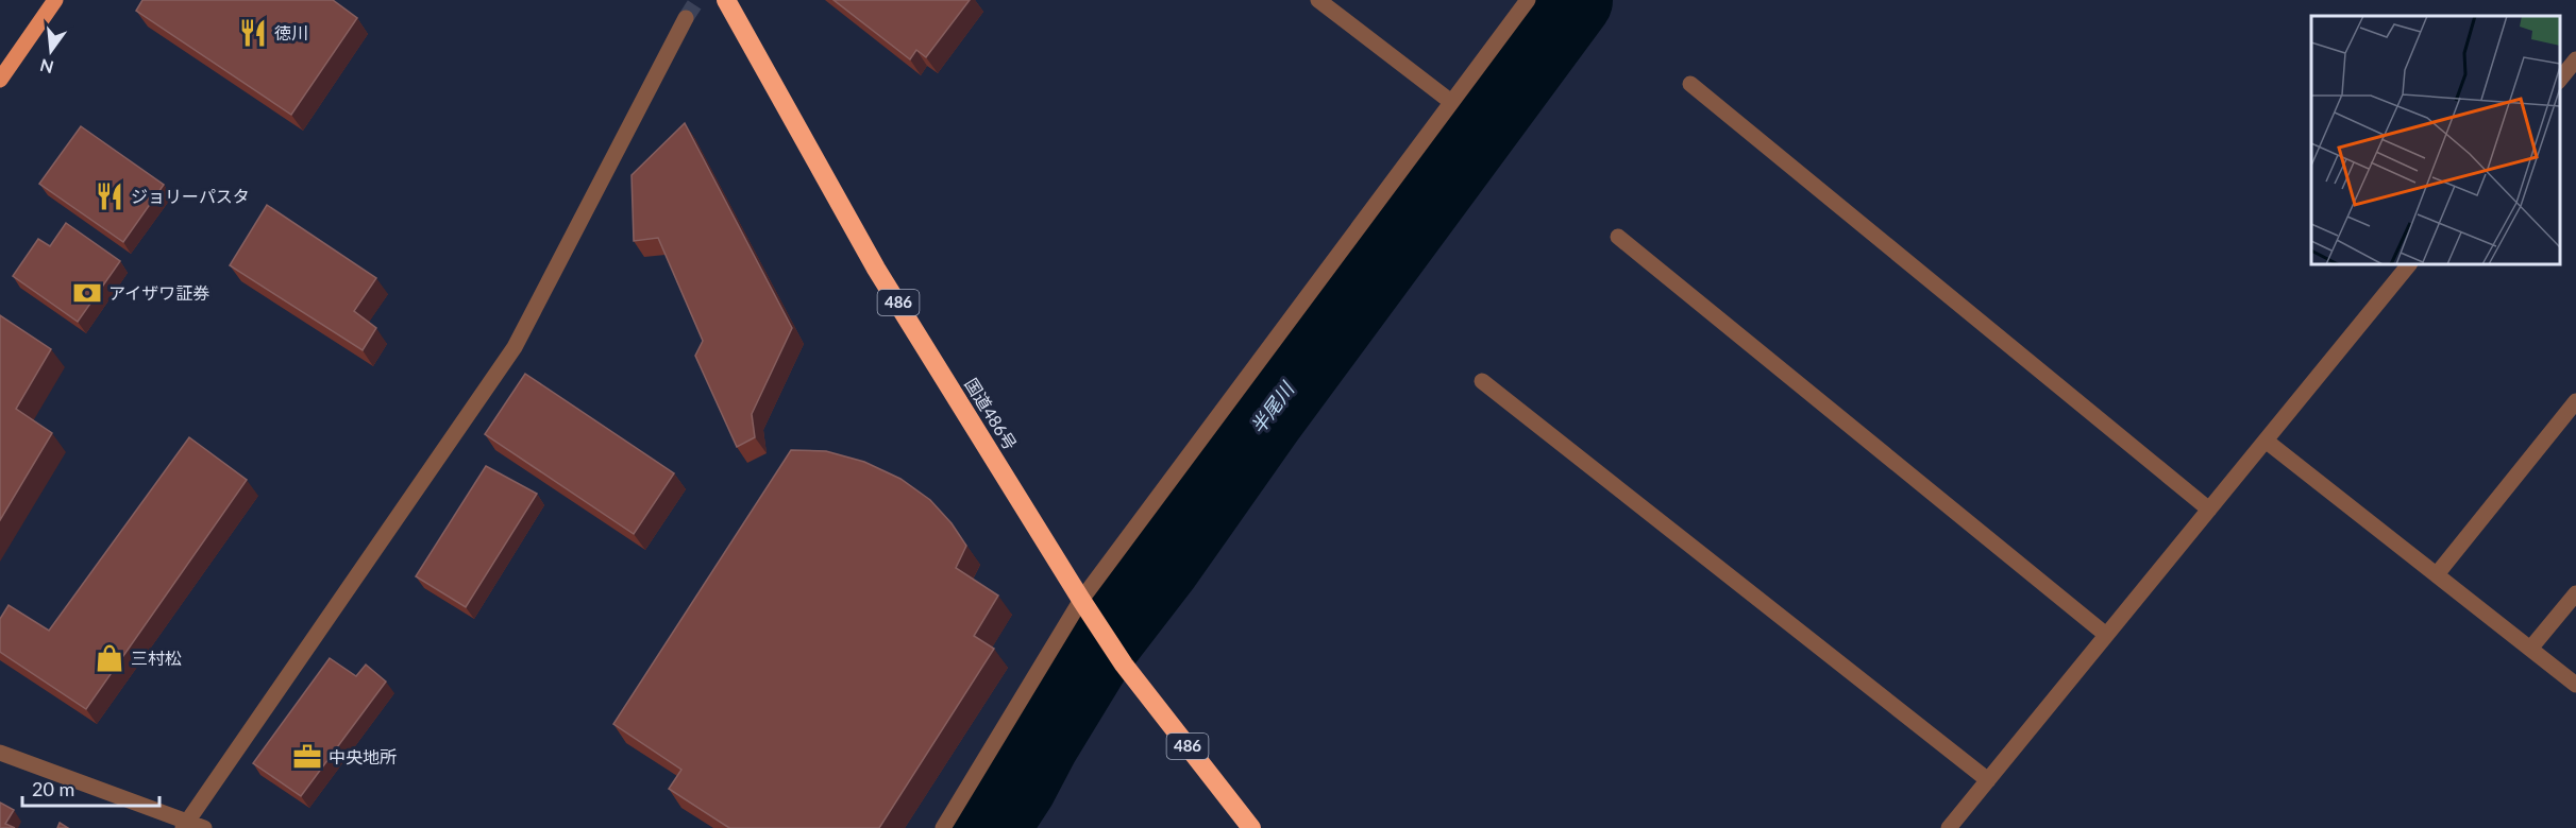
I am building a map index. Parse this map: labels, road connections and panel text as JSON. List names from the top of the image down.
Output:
{
  "streets": {
    "highway": ["486", "国道486号"]
  },
  "water": ["半尾川"],
  "places": {
    "restaurant": ["徳川", "ジョリーパスタ"],
    "bank": ["アイザワ証券"],
    "shop": ["三村松"],
    "office": ["中央地所"]
  },
  "scale_bar": "20 m",
  "north": "bottom"
}
